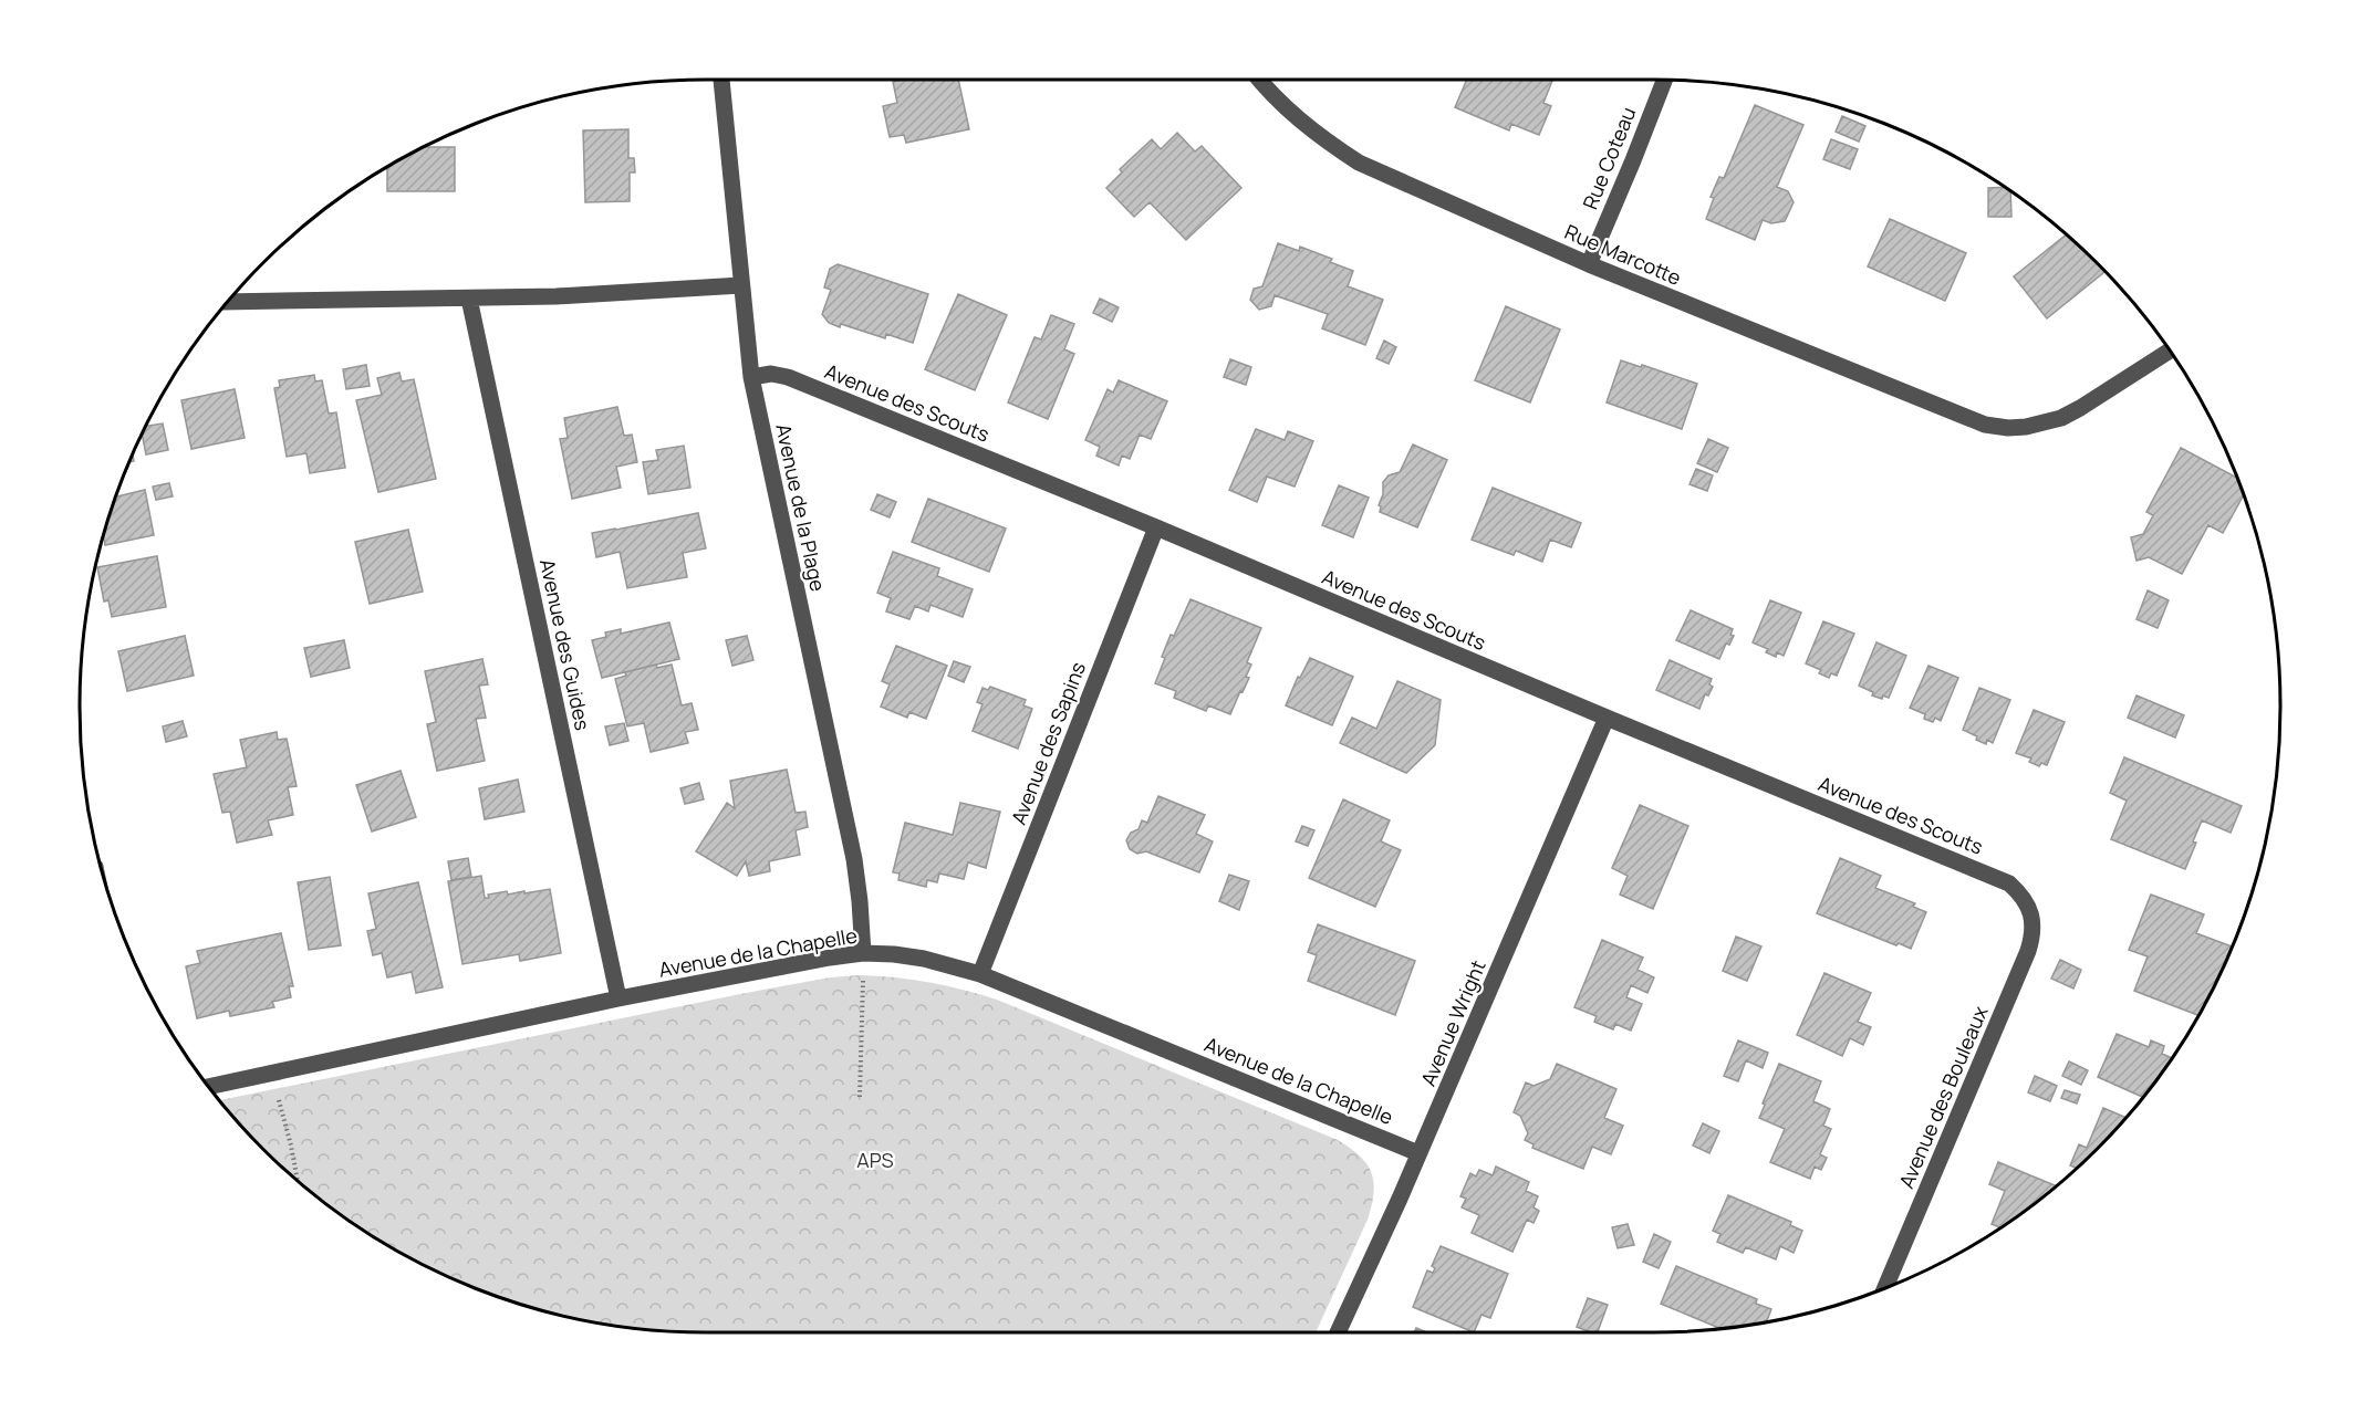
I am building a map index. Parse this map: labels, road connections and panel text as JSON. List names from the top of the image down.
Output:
{
  "streets": {
    "street": [
      "Rue Coteau",
      "Rue Marcotte",
      "Avenue des Scouts",
      "Avenue de la Plage",
      "Avenue des Guides",
      "Avenue des Sapins",
      "Avenue de la Chapelle",
      "Avenue Wright",
      "Avenue des Bouleaux"
    ]
  },
  "crossings": [
    ["Rue Coteau", "Rue Marcotte"],
    ["Avenue des Scouts", "Avenue de la Plage"],
    ["Avenue des Scouts", "Avenue des Sapins"],
    ["Avenue des Scouts", "Avenue Wright"],
    ["Avenue des Scouts", "Avenue des Bouleaux"],
    ["Avenue de la Plage", "Avenue de la Chapelle"],
    ["Avenue des Guides", "Avenue de la Chapelle"],
    ["Avenue des Sapins", "Avenue de la Chapelle"],
    ["Avenue de la Chapelle", "Avenue Wright"]
  ],
  "parks": ["APS"]
}
